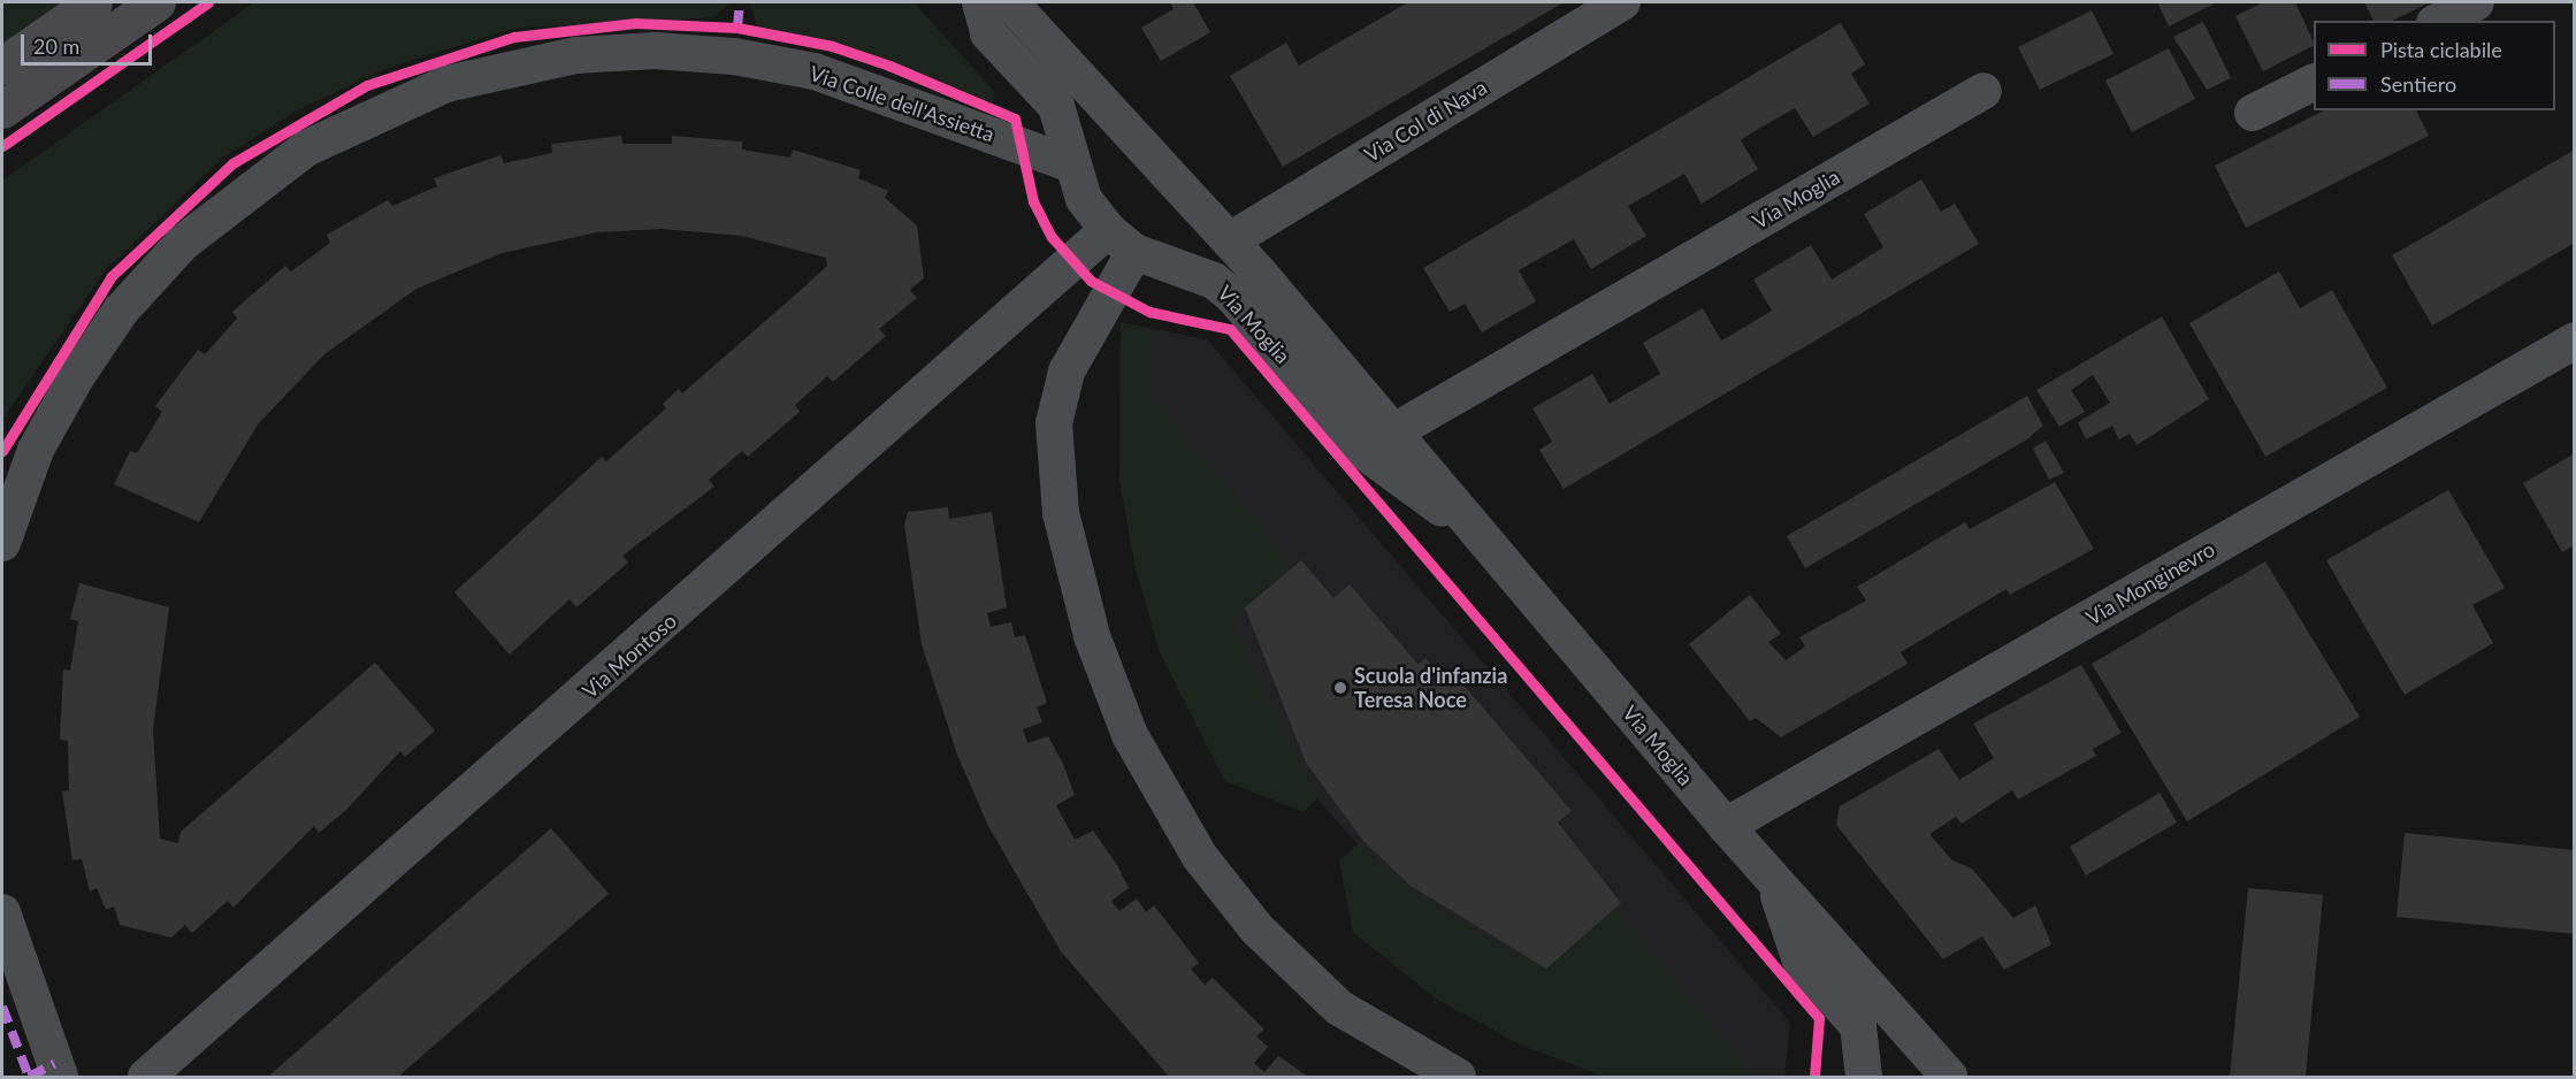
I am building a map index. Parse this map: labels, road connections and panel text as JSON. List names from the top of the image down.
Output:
{
  "streets": {
    "street": [
      "Via Colle dell'Assietta",
      "Via Col di Nava",
      "Via Moglia",
      "Via Monginevro",
      "Via Montoso"
    ]
  },
  "crossings": [
    ["Via Colle dell'Assietta", "Via Moglia"],
    ["Via Col di Nava", "Via Moglia"],
    ["Via Moglia", "Via Monginevro"],
    ["Via Moglia", "Via Montoso"]
  ],
  "places": ["Scuola d'infanzia Teresa Noce"],
  "legend": ["Pista ciclabile", "Sentiero"],
  "scale_bar": "20 m"
}
